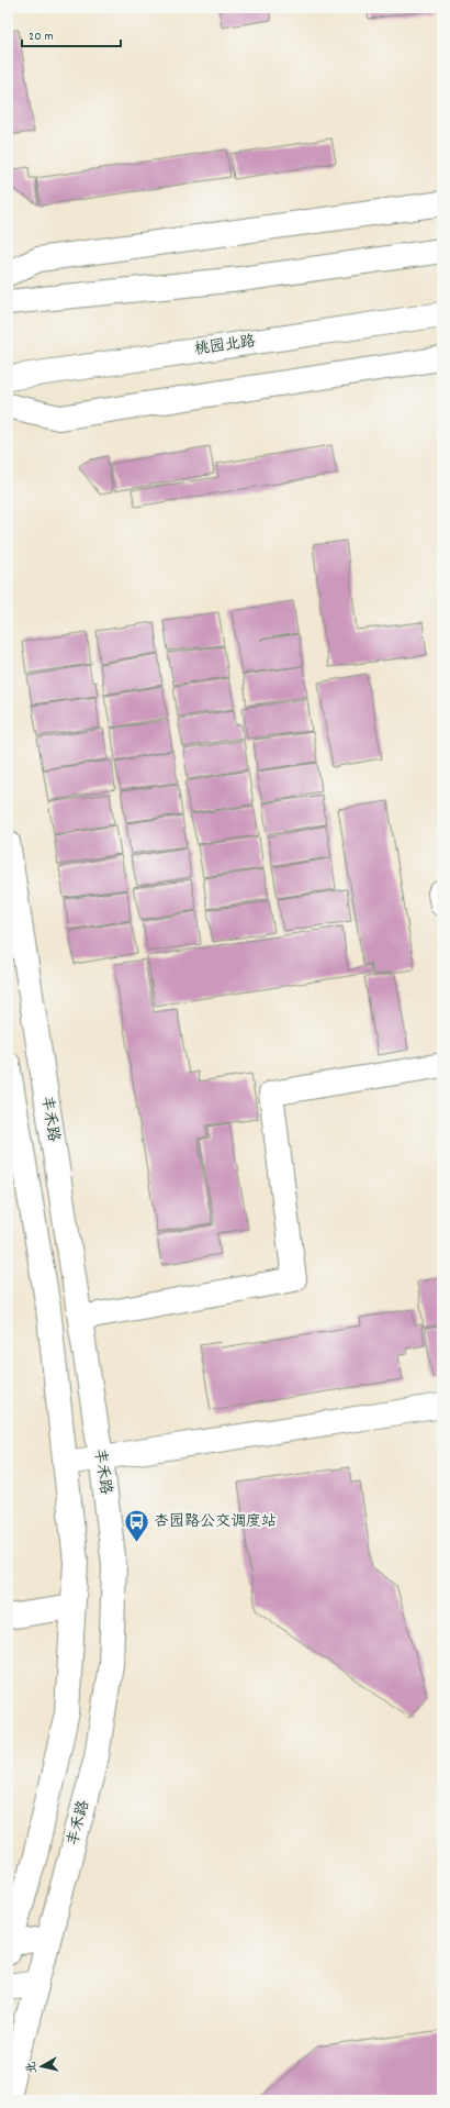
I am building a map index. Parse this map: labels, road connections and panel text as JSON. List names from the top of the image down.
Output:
{
  "streets": {
    "main road": ["桃园北路", "丰禾路"]
  },
  "places": {
    "bus stop": ["杏园路公交调度站"]
  },
  "scale_bar": "20 m",
  "north": "left"
}
